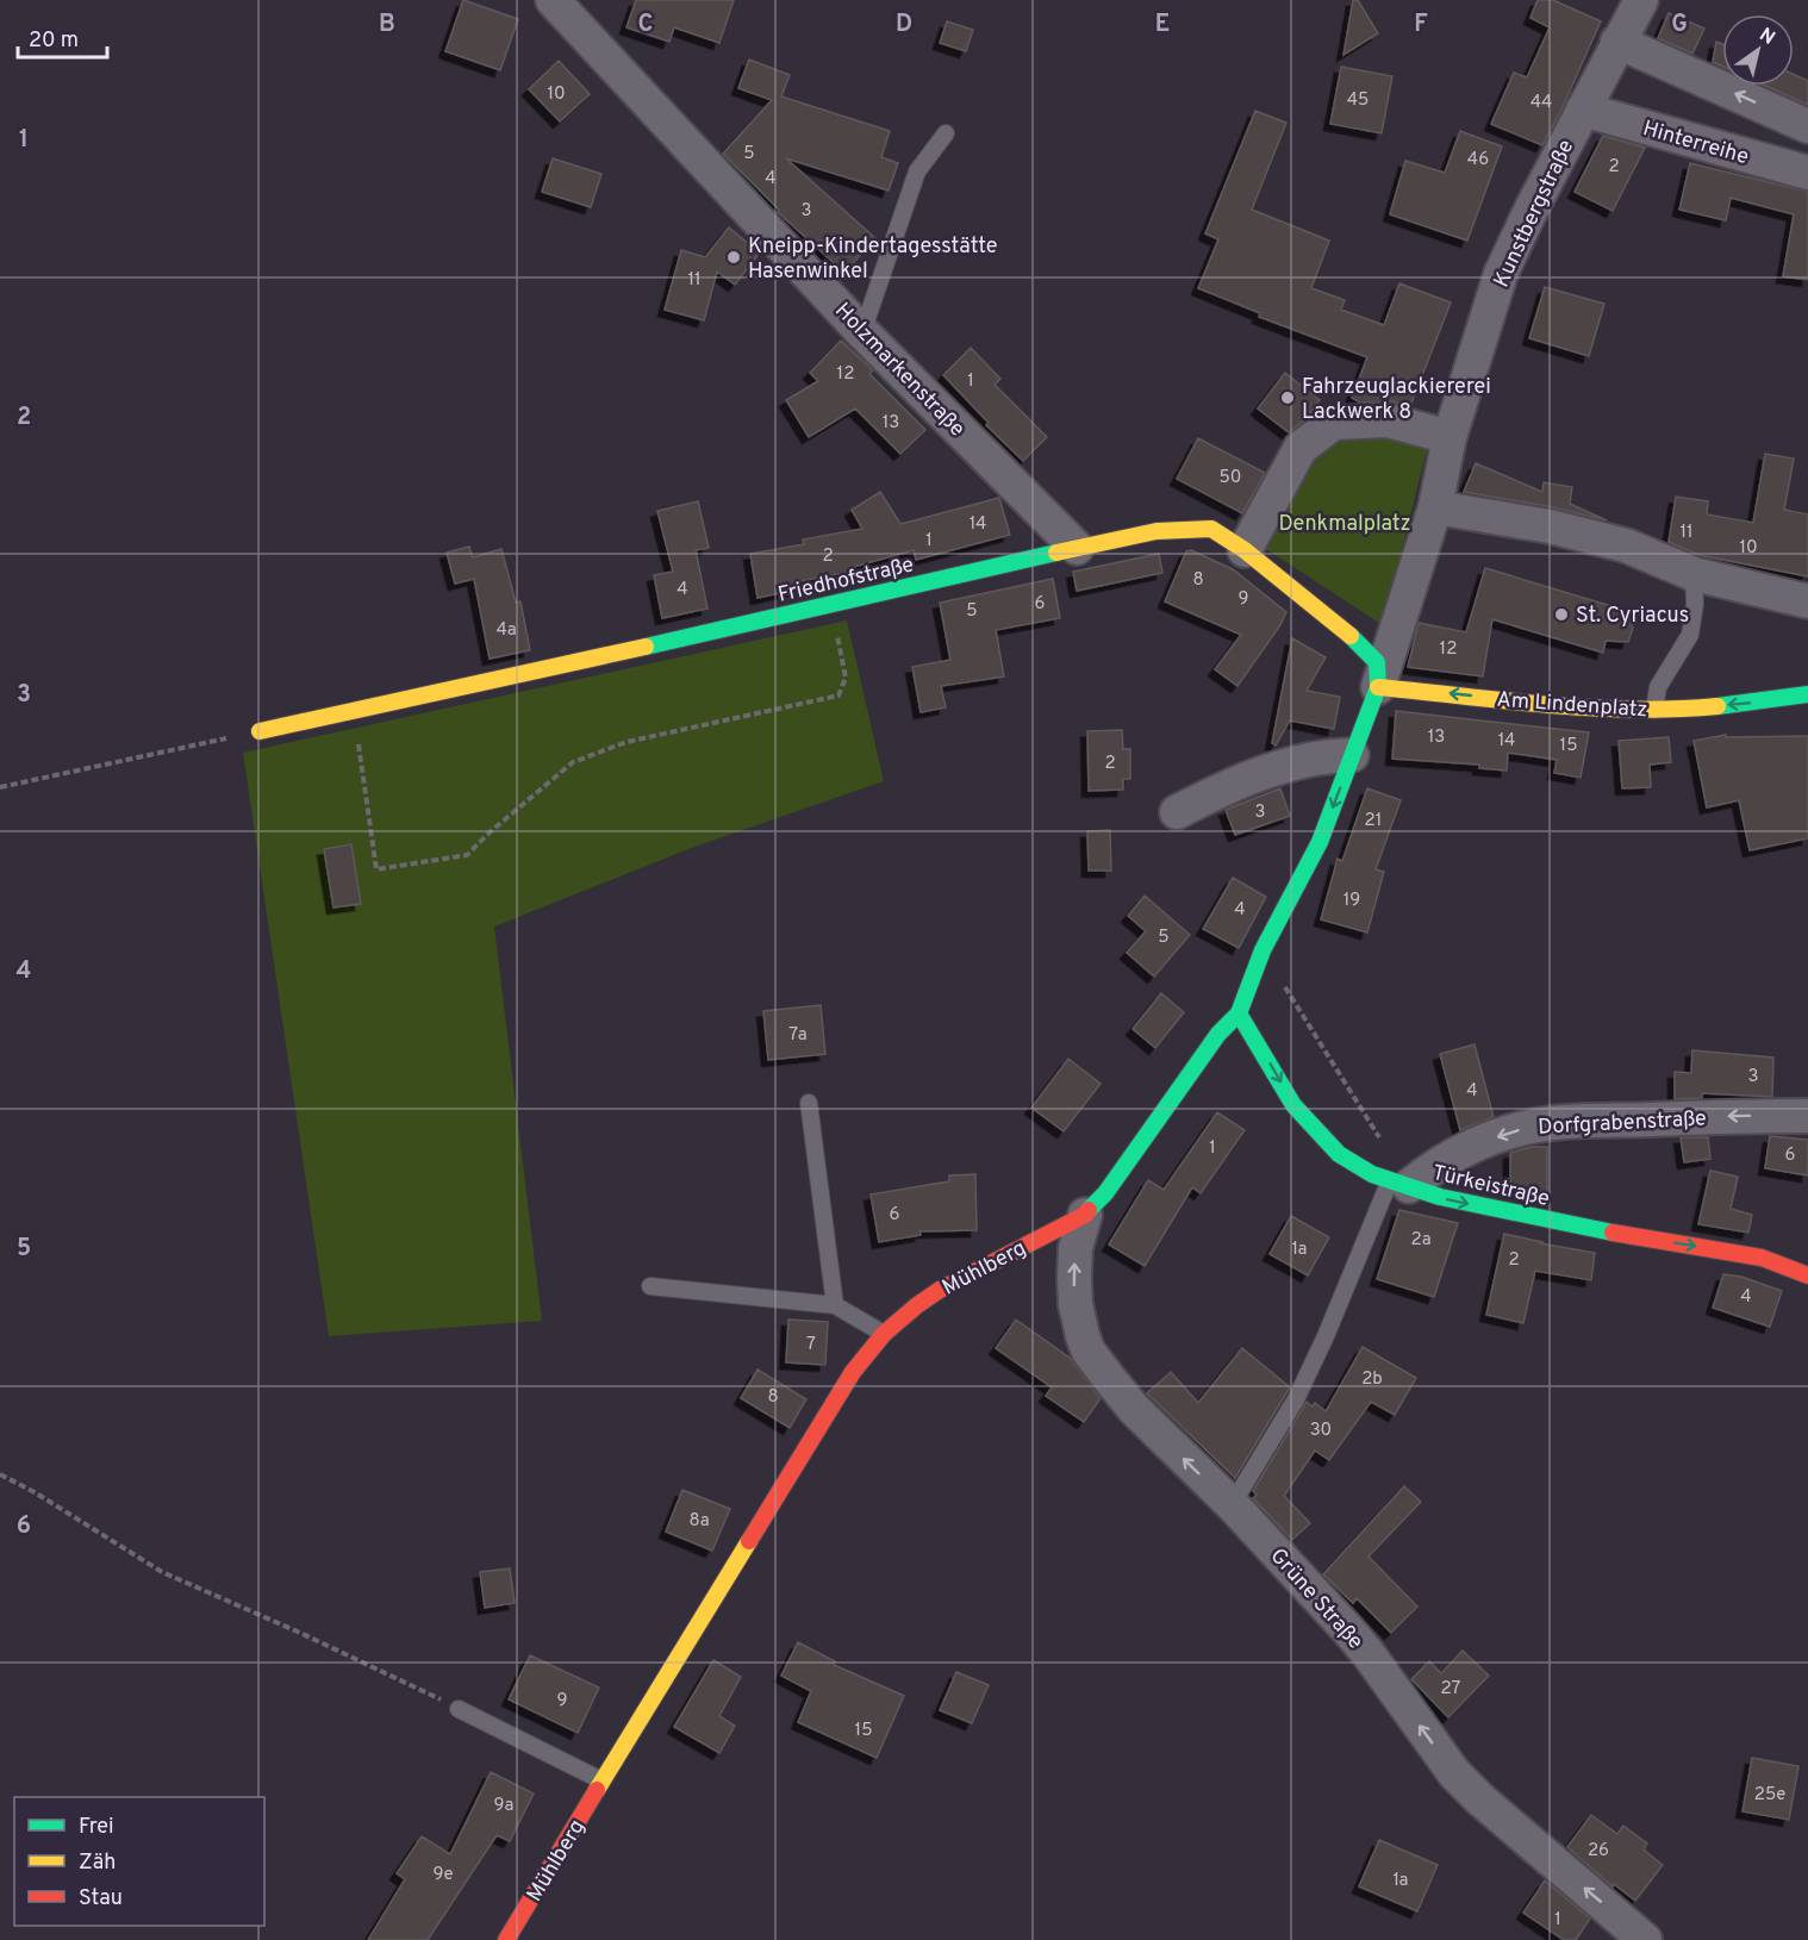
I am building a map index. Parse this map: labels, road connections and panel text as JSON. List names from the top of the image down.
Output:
{
  "streets": {
    "street": [
      "Hinterreihe",
      "Kunstbergstraße",
      "Holzmarkenstraße",
      "Friedhofstraße",
      "Am Lindenplatz",
      "Dorfgrabenstraße",
      "Türkeistraße",
      "Mühlberg",
      "Grüne Straße"
    ]
  },
  "crossings": [
    ["Hinterreihe", "Kunstbergstraße"],
    ["Kunstbergstraße", "Friedhofstraße"],
    ["Kunstbergstraße", "Am Lindenplatz"],
    ["Kunstbergstraße", "Mühlberg"],
    ["Holzmarkenstraße", "Friedhofstraße"],
    ["Friedhofstraße", "Am Lindenplatz"],
    ["Friedhofstraße", "Mühlberg"],
    ["Am Lindenplatz", "Mühlberg"],
    ["Dorfgrabenstraße", "Türkeistraße"],
    ["Türkeistraße", "Mühlberg"],
    ["Mühlberg", "Grüne Straße"]
  ],
  "one_way": [
    "Am Lindenplatz",
    "Dorfgrabenstraße",
    "Türkeistraße",
    "Grüne Straße"
  ],
  "parks": ["Denkmalplatz"],
  "places": ["Kneipp-Kindertagesstätte Hasenwinkel", "Fahrzeuglackiererei Lackwerk 8", "St. Cyriacus"],
  "house_numbers": [
    "10",
    "45",
    "44",
    "5",
    "46",
    "2",
    "4",
    "3",
    "11",
    "12",
    "1",
    "13",
    "50",
    "14",
    "11",
    "1",
    "10",
    "2",
    "8",
    "4",
    "9",
    "6",
    "5",
    "4a",
    "12",
    "13",
    "14",
    "15",
    "2",
    "3",
    "21",
    "19",
    "4",
    "5",
    "7a",
    "3",
    "4",
    "1",
    "6",
    "6",
    "2a",
    "1a",
    "2",
    "4",
    "7",
    "2b",
    "8",
    "30",
    "8a",
    "27",
    "9",
    "15",
    "25e",
    "9a",
    "26",
    "9e",
    "1a",
    "1"
  ],
  "legend": ["Frei", "Zäh", "Stau"],
  "scale_bar": "20 m",
  "north": "top right",
  "grid": {
    "columns": [
      "B",
      "C",
      "D",
      "E",
      "F",
      "G"
    ],
    "rows": [
      "1",
      "2",
      "3",
      "4",
      "5",
      "6"
    ]
  }
}
